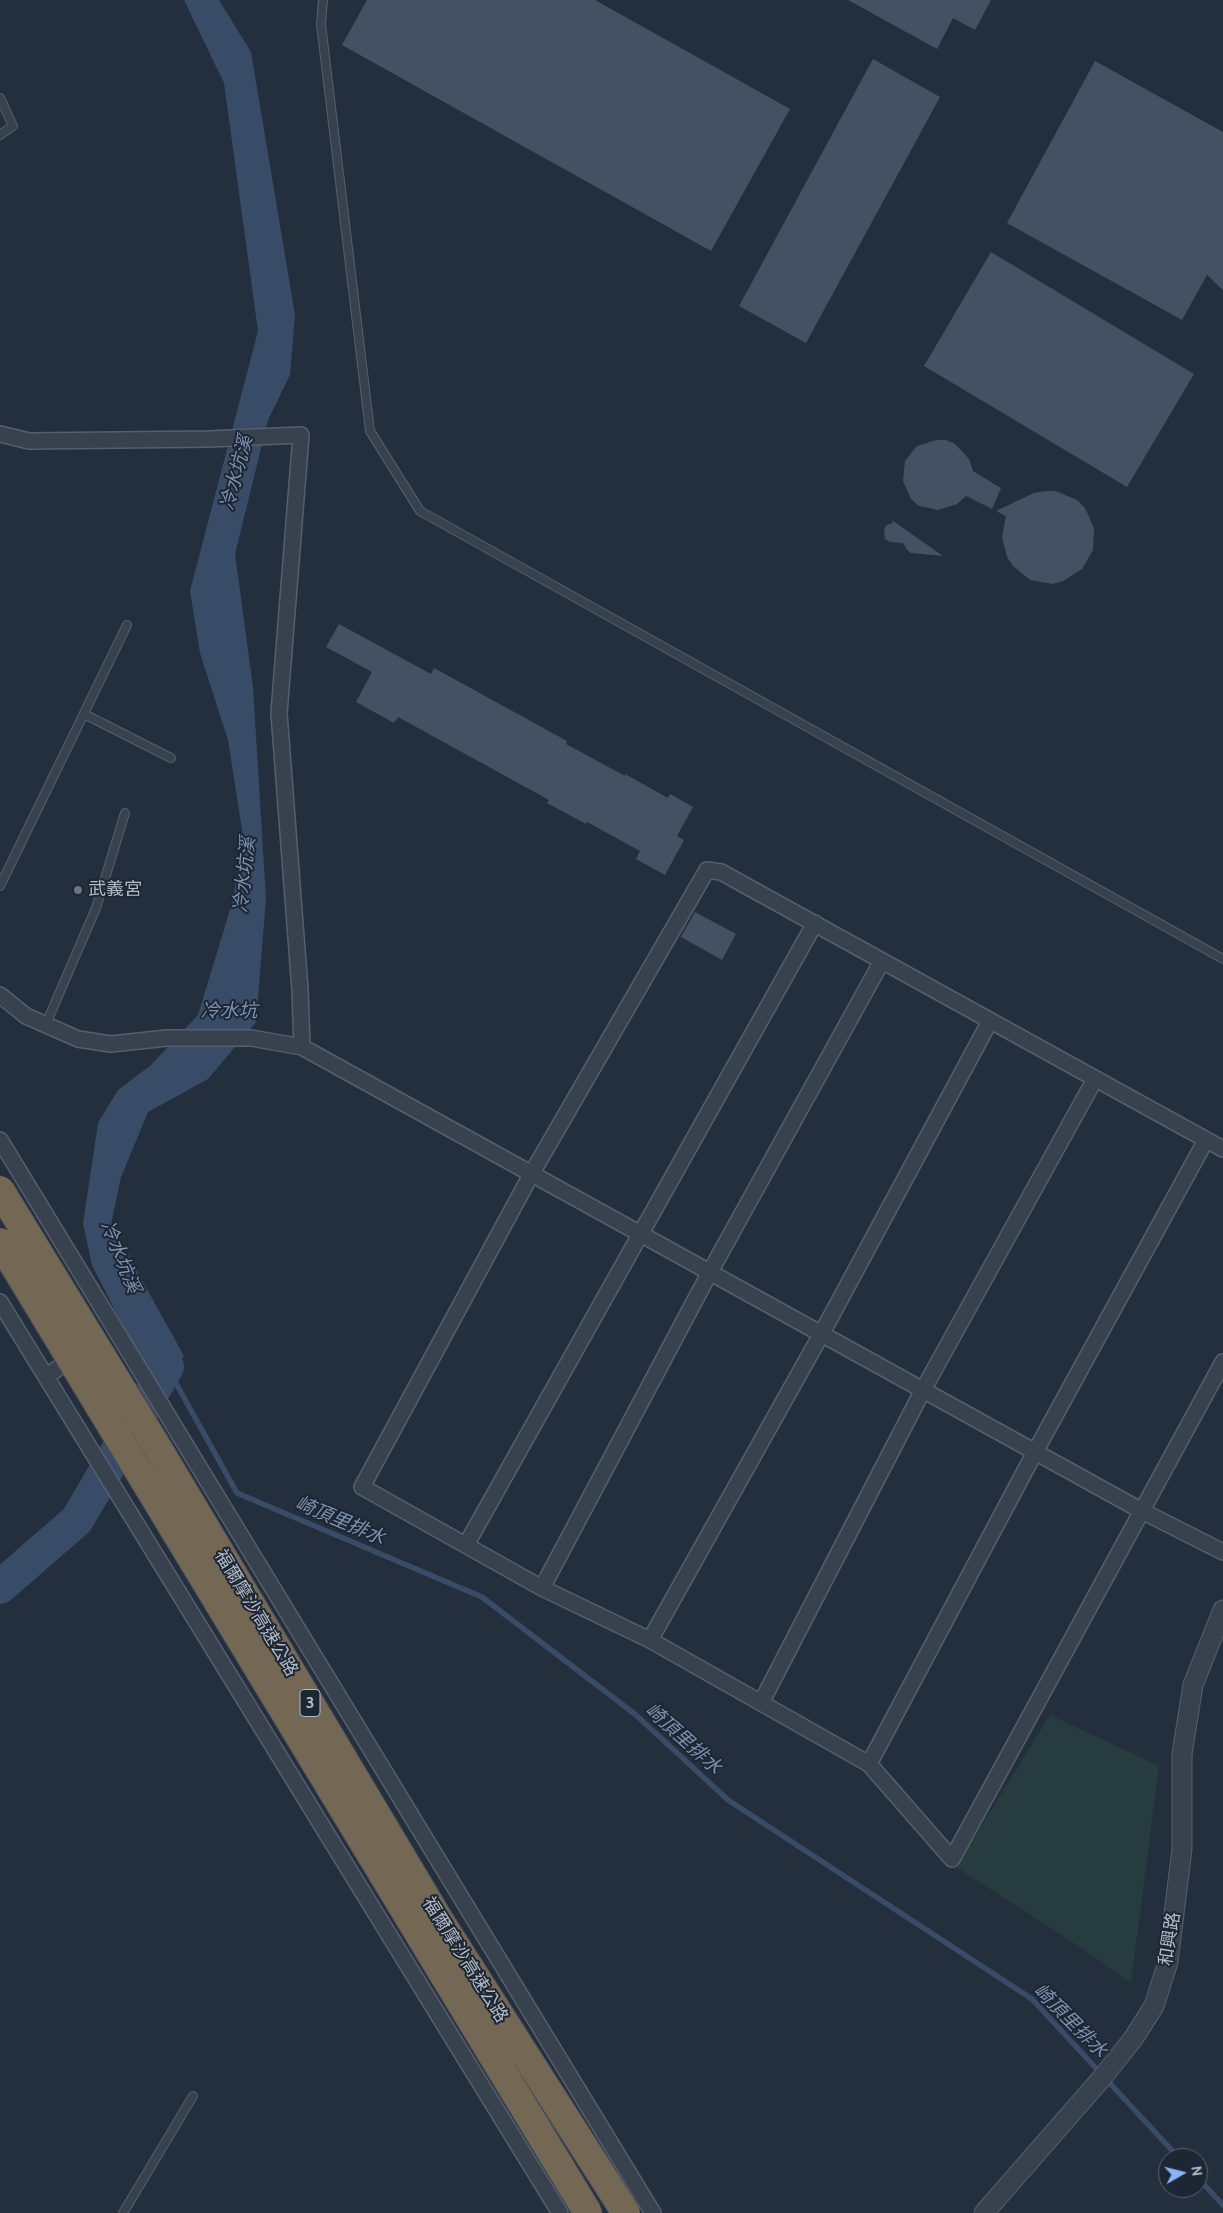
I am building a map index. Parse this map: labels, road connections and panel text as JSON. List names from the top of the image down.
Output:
{
  "streets": {
    "highway": ["福爾摩沙高速公路", "3"],
    "street": ["和興路"]
  },
  "water": ["冷水坑溪", "冷水坑", "崎頂里排水"],
  "places": ["武義宮"],
  "north": "right"
}
